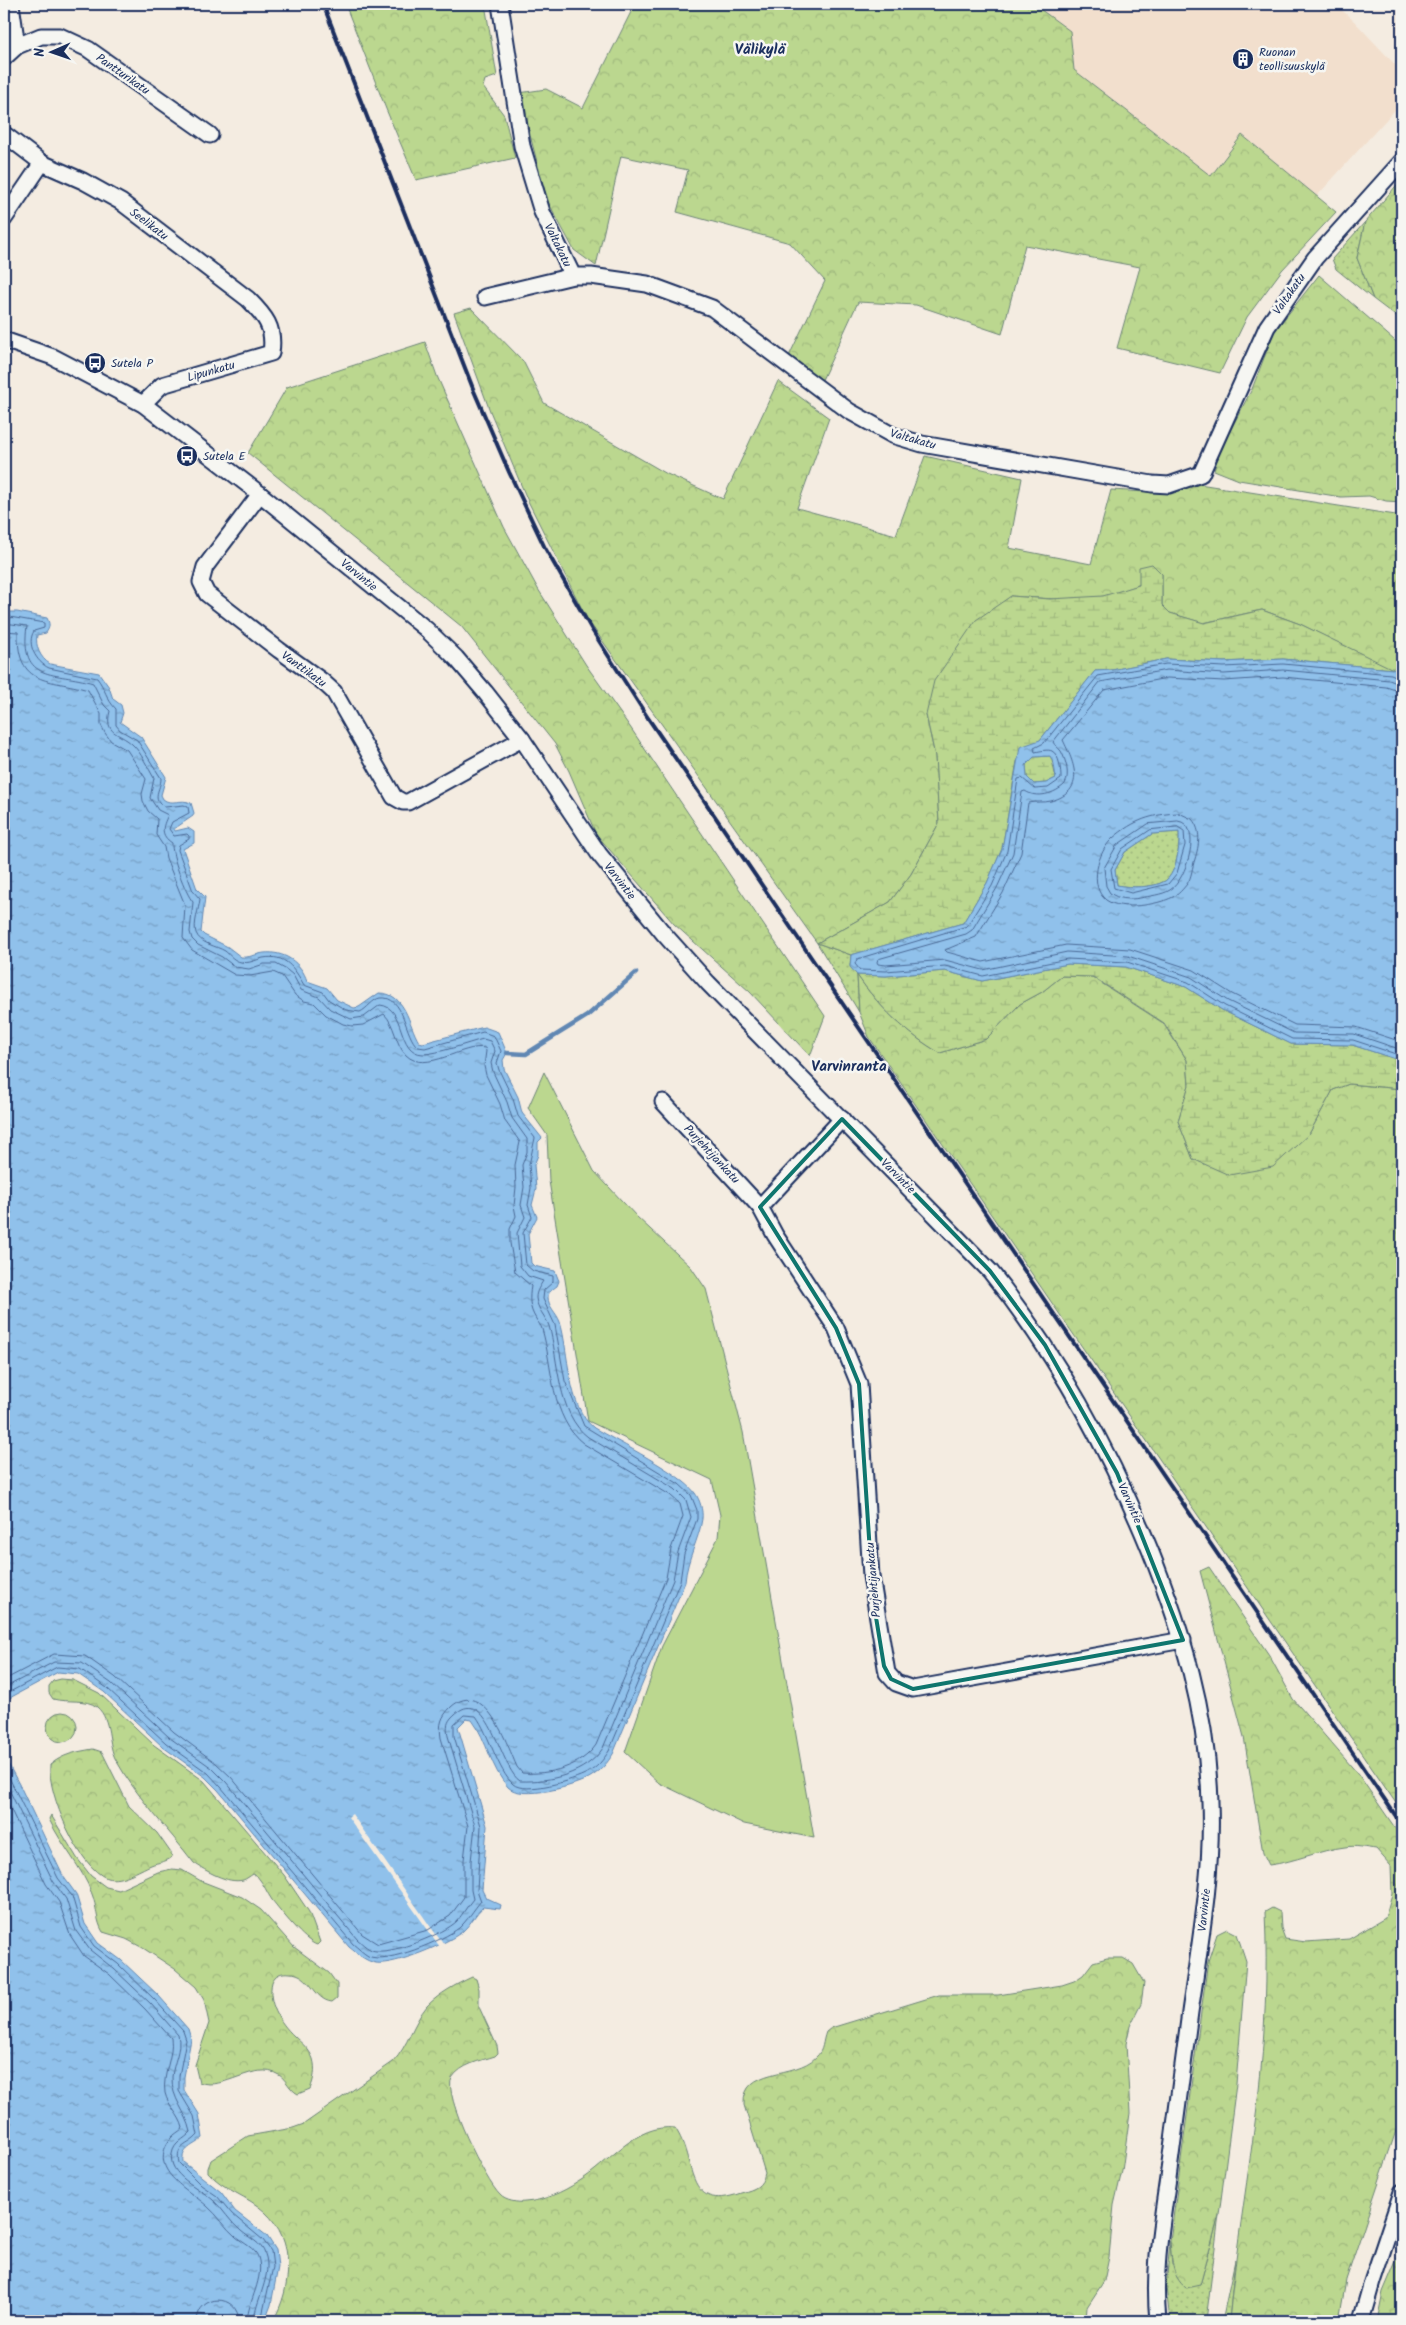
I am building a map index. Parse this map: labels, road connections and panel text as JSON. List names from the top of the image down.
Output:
{
  "streets": {
    "street": [
      "Pantturikatu",
      "Seelikatu",
      "Valtakatu",
      "Lipunkatu",
      "Varvintie",
      "Vanttikatu",
      "Purjehtijankatu"
    ]
  },
  "crossings": [
    ["Seelikatu", "Lipunkatu"],
    ["Lipunkatu", "Varvintie"],
    ["Varvintie", "Vanttikatu"],
    ["Varvintie", "Purjehtijankatu"]
  ],
  "districts": ["Välikylä", "Varvinranta"],
  "places": {
    "building": ["Ruonan teollisuuskylä"],
    "bus stop": ["Sutela P", "Sutela E"]
  },
  "north": "left"
}
